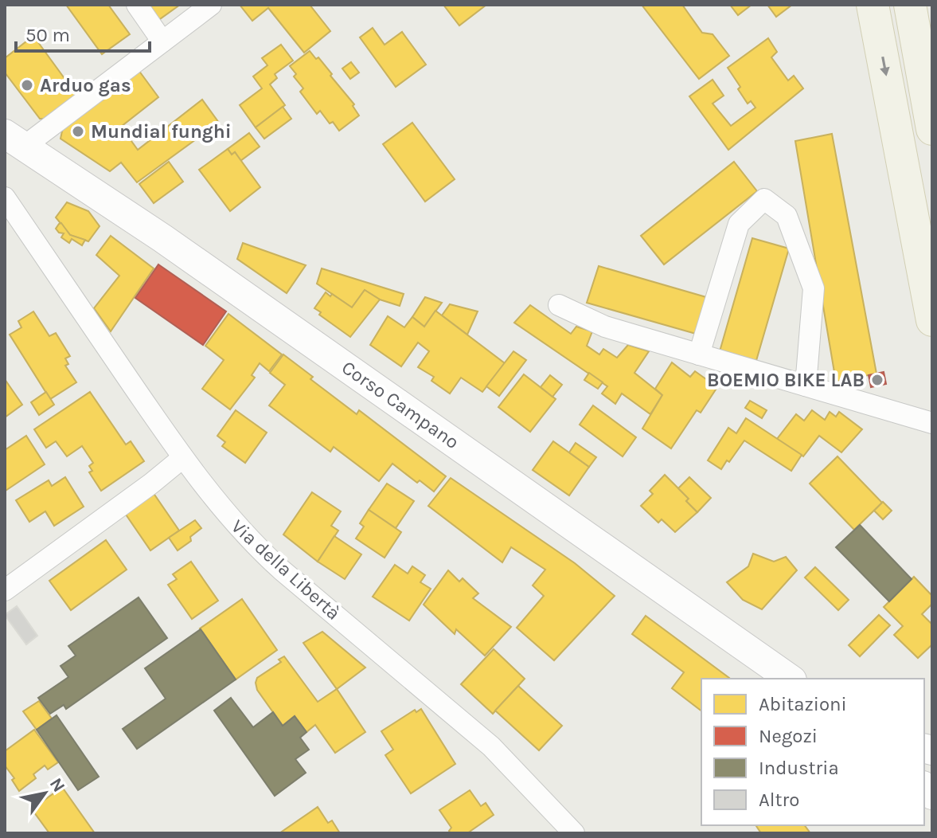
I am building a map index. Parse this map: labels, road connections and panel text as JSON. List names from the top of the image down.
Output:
{
  "streets": {
    "main road": ["Corso Campano"],
    "street": ["Via della Libertà"]
  },
  "places": ["Arduo gas", "Mundial funghi", "BOEMIO BIKE LAB"],
  "legend": [
    "Abitazioni",
    "Negozi",
    "Industria",
    "Altro"
  ],
  "scale_bar": "50 m",
  "north": "top right"
}
